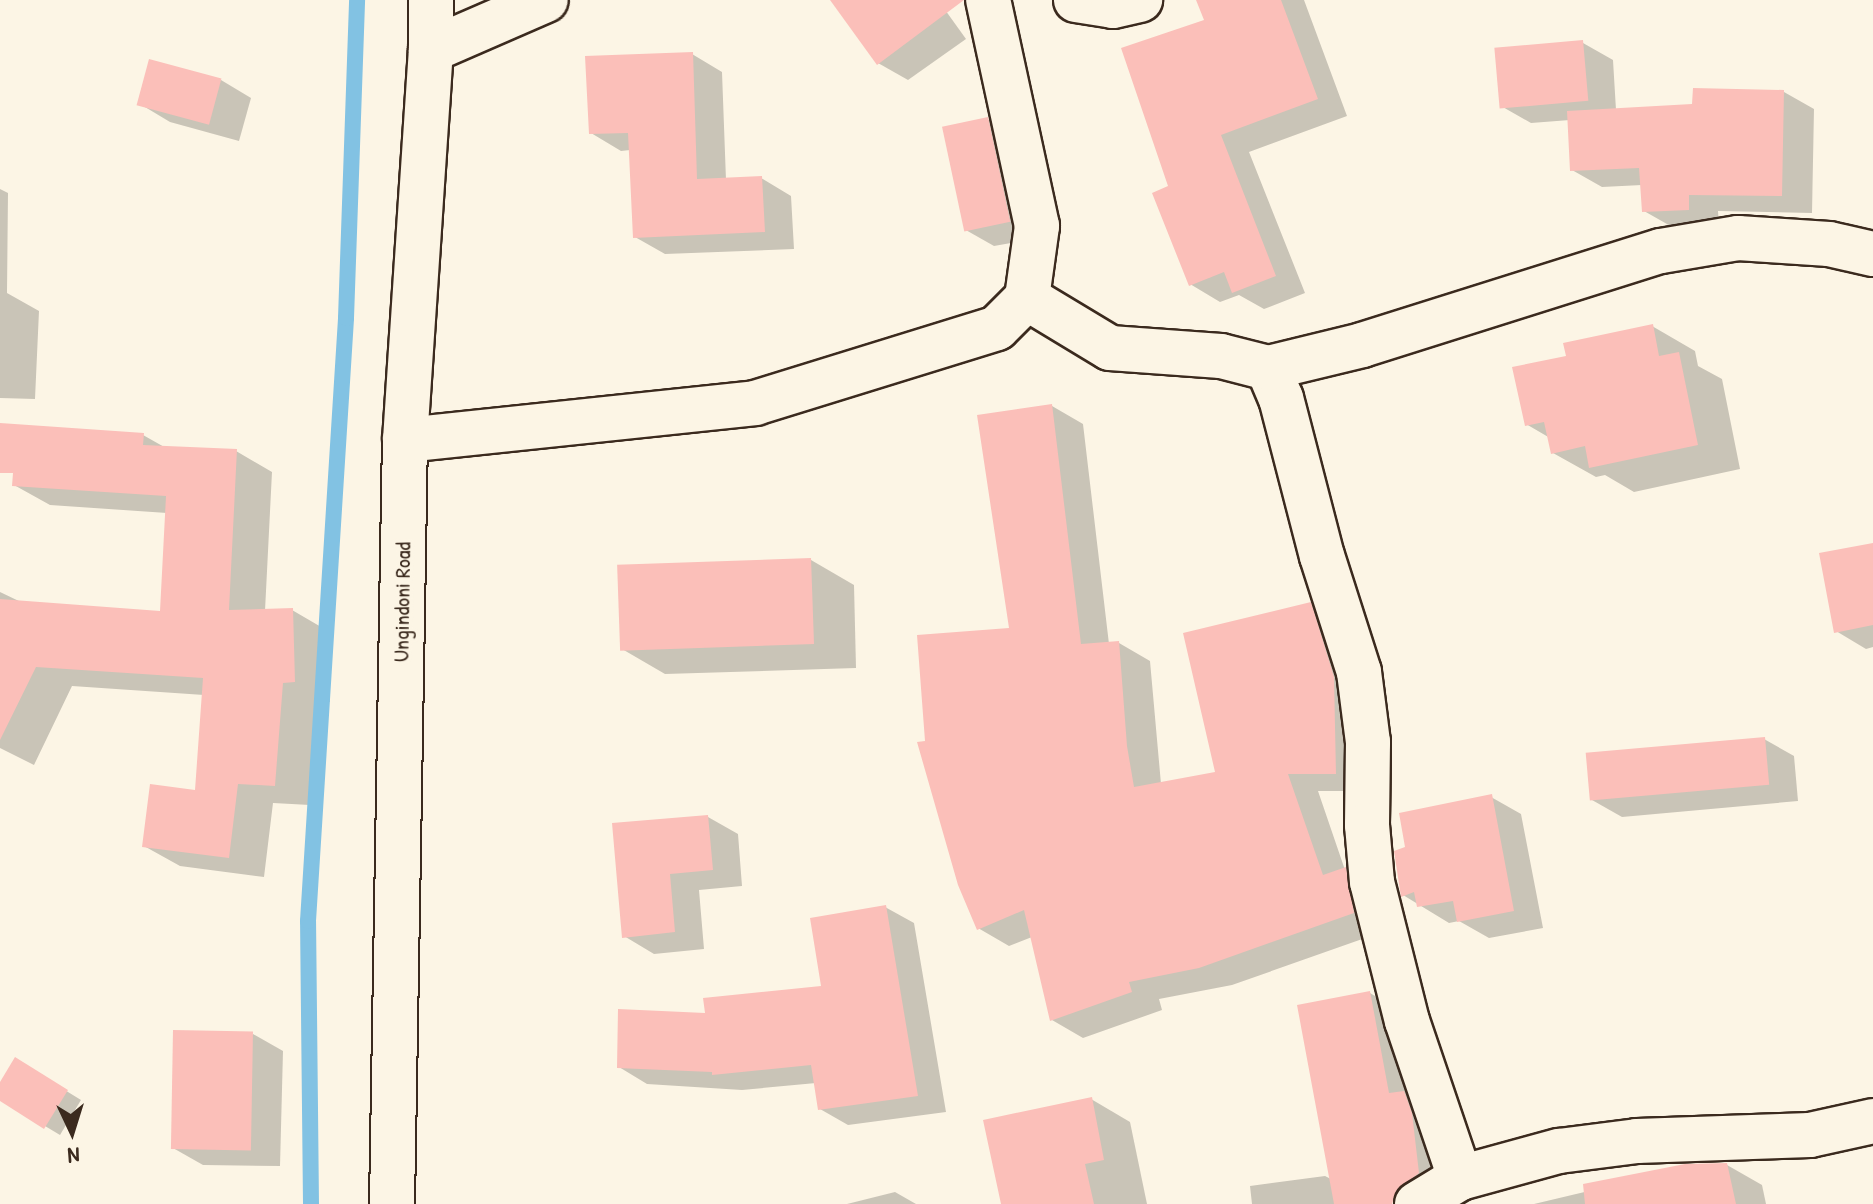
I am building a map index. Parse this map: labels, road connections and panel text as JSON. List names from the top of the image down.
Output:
{
  "streets": {
    "street": ["Ungindoni Road"]
  },
  "north": "bottom"
}
